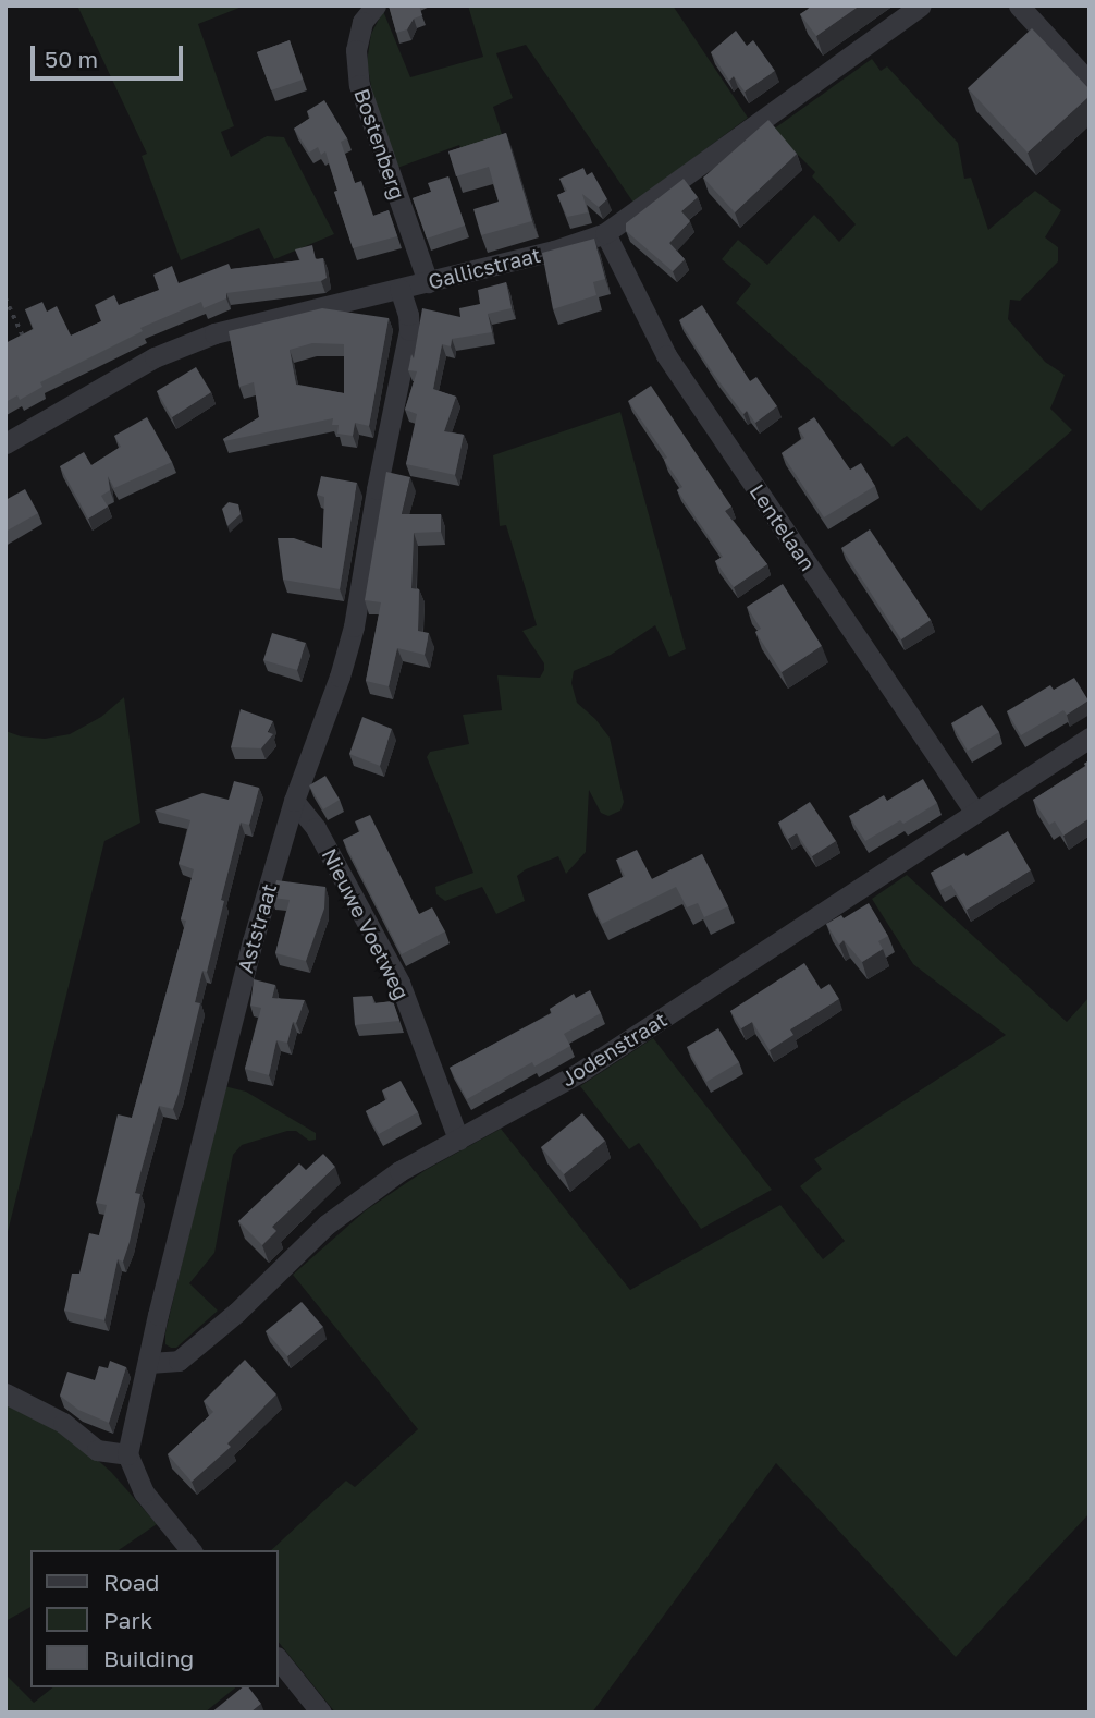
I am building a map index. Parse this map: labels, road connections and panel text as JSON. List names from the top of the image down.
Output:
{
  "streets": {
    "street": [
      "Bostenberg",
      "Gallicstraat",
      "Lentelaan",
      "Nieuwe Voetweg",
      "Aststraat",
      "Jodenstraat"
    ]
  },
  "crossings": [
    ["Bostenberg", "Gallicstraat"],
    ["Gallicstraat", "Lentelaan"],
    ["Gallicstraat", "Aststraat"],
    ["Lentelaan", "Jodenstraat"],
    ["Nieuwe Voetweg", "Aststraat"],
    ["Nieuwe Voetweg", "Jodenstraat"],
    ["Aststraat", "Jodenstraat"]
  ],
  "legend": ["Road", "Park", "Building"],
  "scale_bar": "50 m"
}
